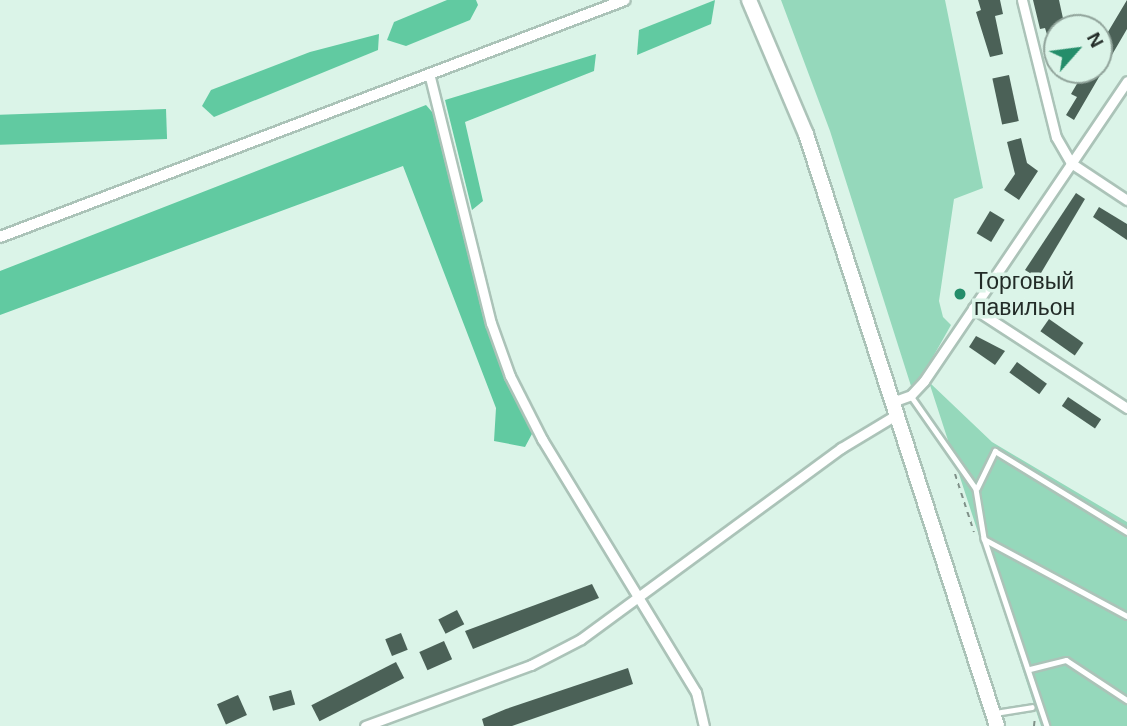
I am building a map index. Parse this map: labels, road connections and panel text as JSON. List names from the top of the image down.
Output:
{
  "places": ["Торговый павильон"],
  "north": "top right"
}
